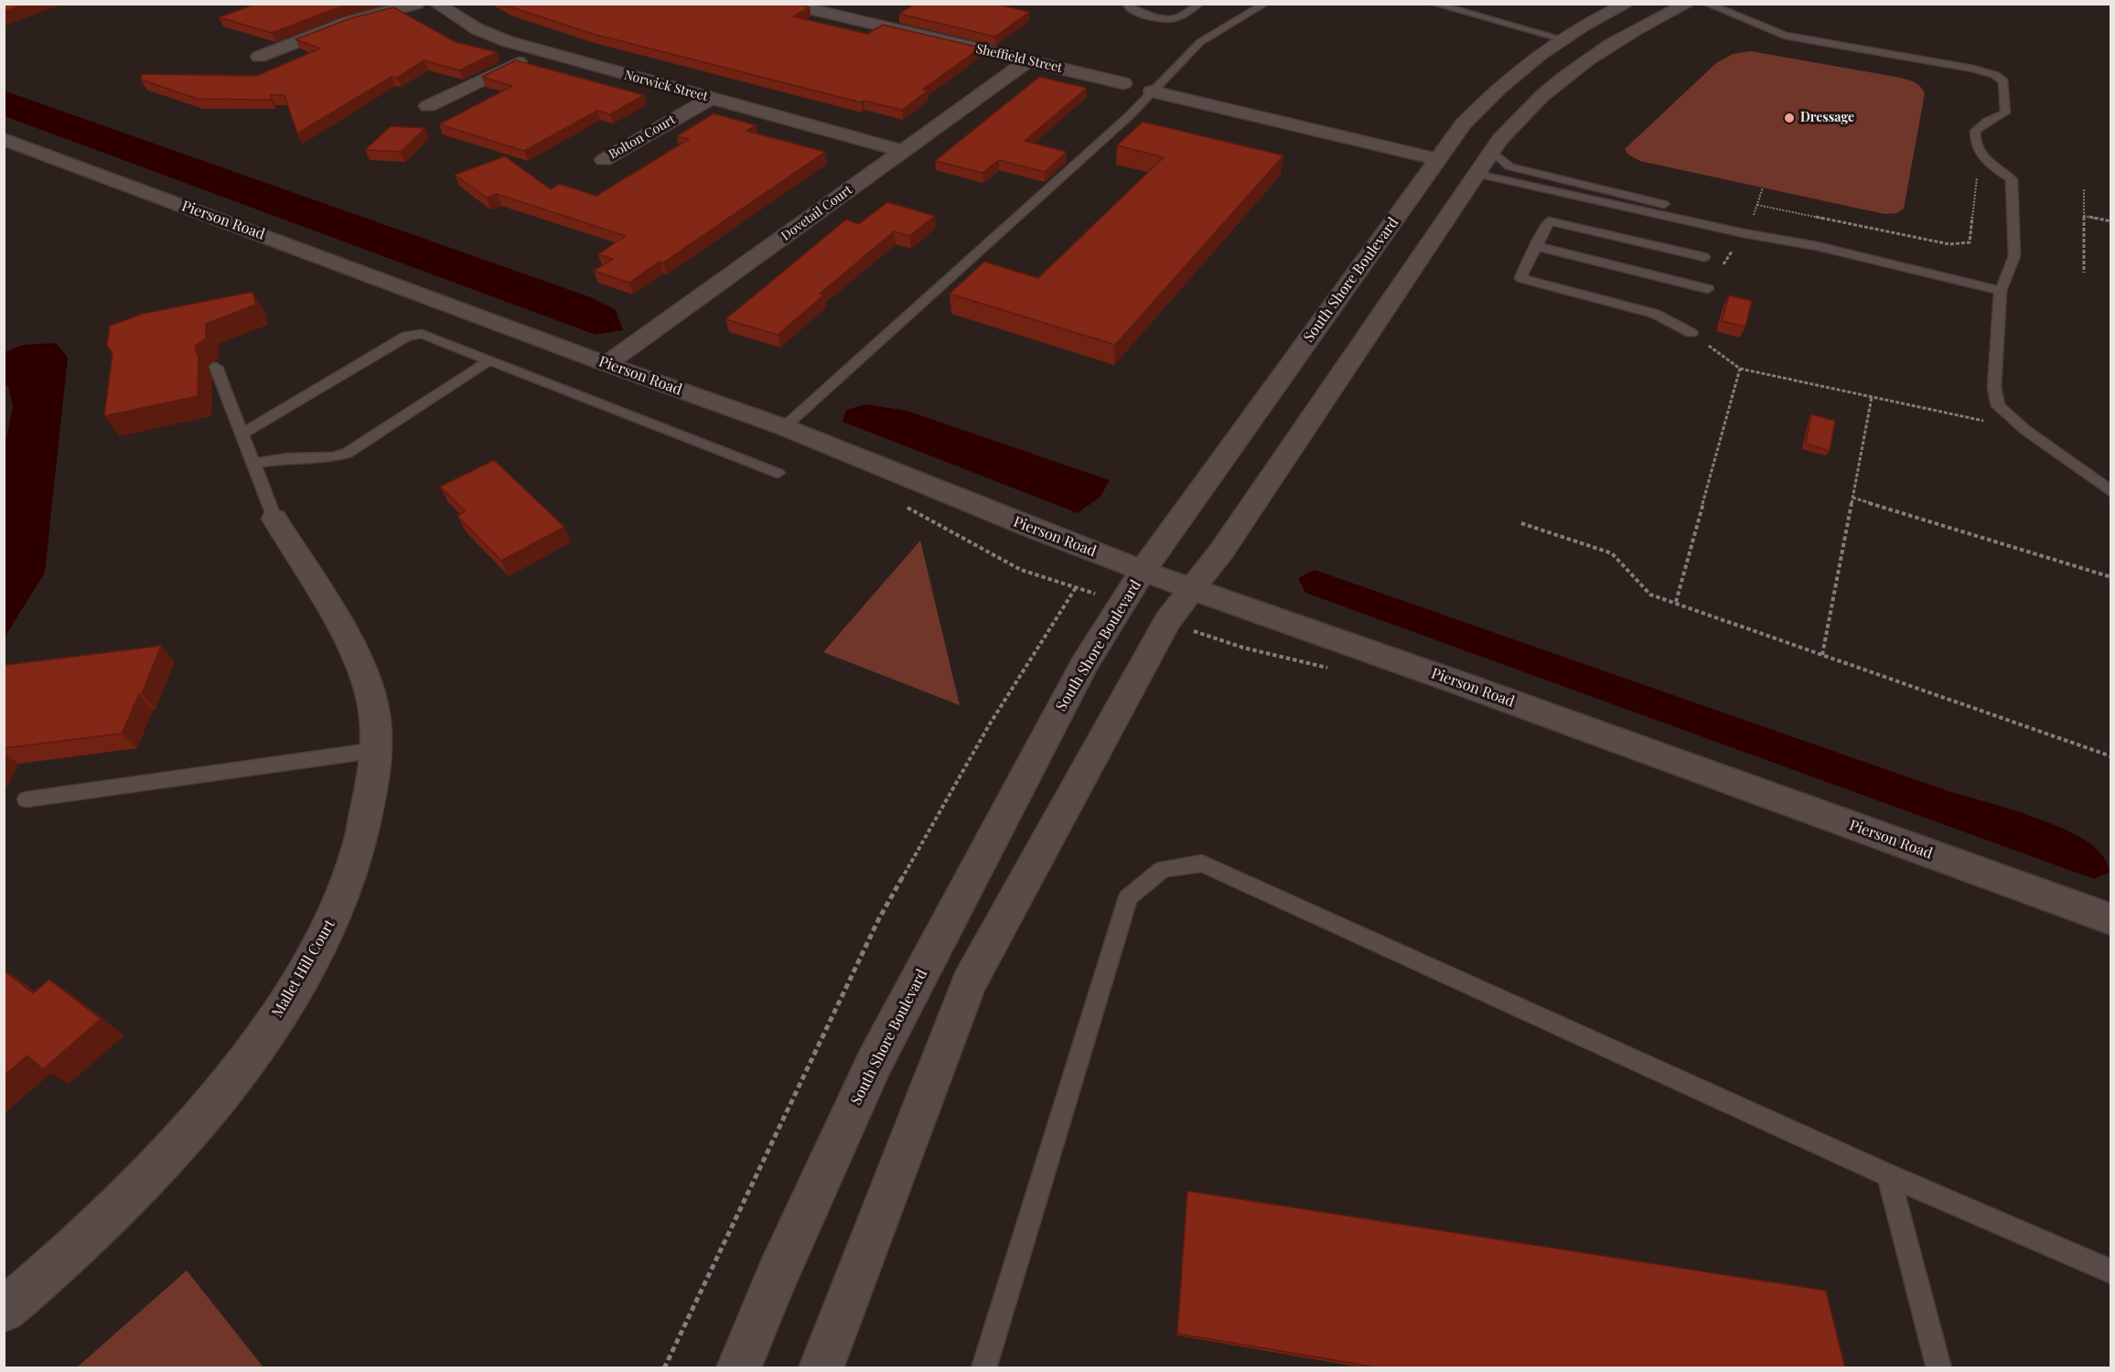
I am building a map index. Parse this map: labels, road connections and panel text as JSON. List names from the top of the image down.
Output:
{
  "streets": {
    "street": [
      "Sheffield Street",
      "Norwick Street",
      "Bolton Court",
      "Dovetail Court",
      "Pierson Road",
      "South Shore Boulevard",
      "Mallet Hill Court"
    ]
  },
  "crossings": [
    ["Sheffield Street", "Dovetail Court"],
    ["Norwick Street", "Bolton Court"],
    ["Norwick Street", "Dovetail Court"],
    ["Dovetail Court", "Pierson Road"],
    ["Pierson Road", "South Shore Boulevard"]
  ],
  "places": ["Dressage"]
}
